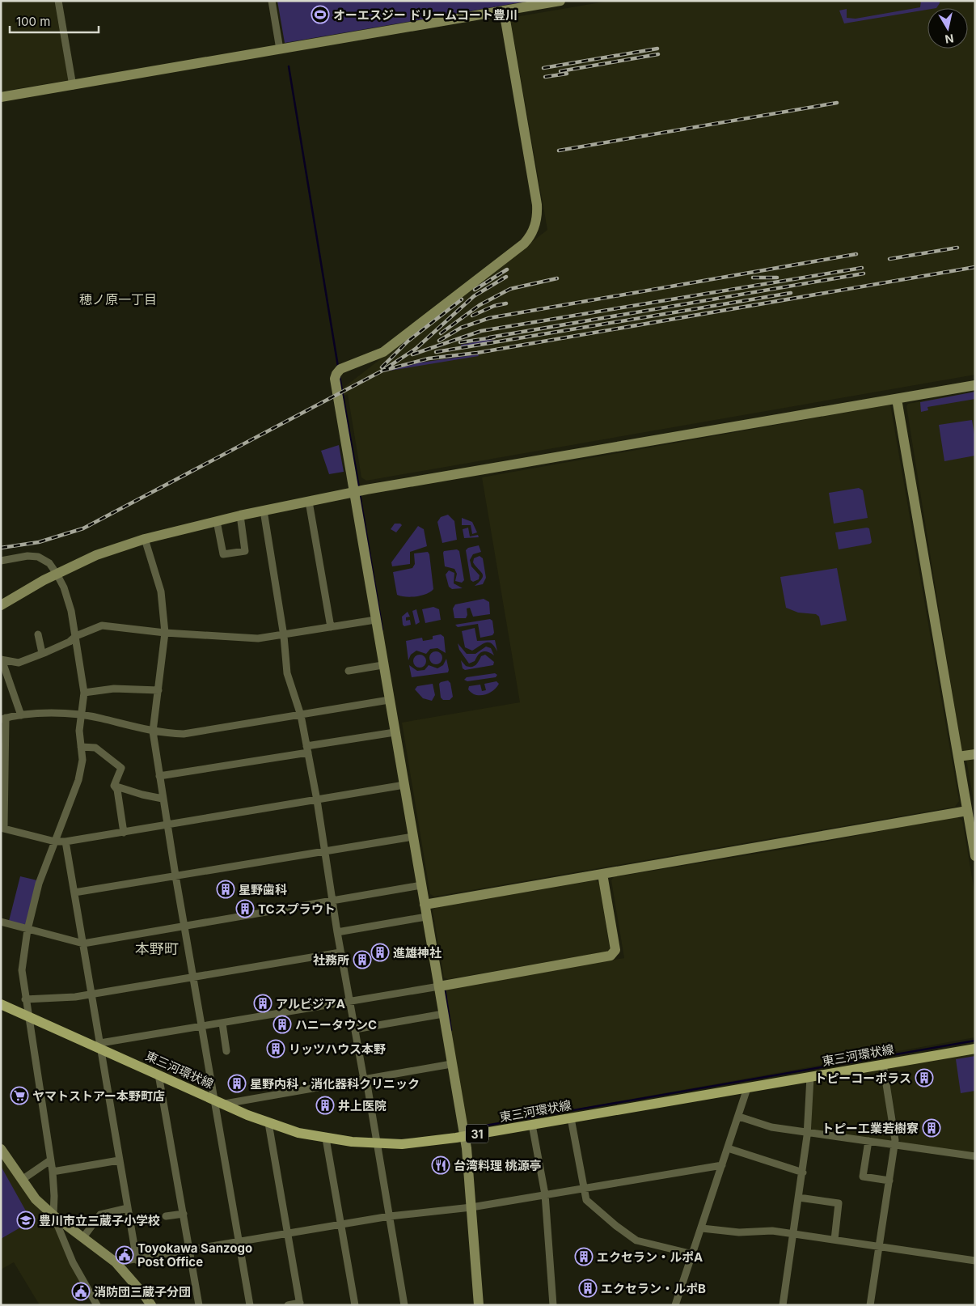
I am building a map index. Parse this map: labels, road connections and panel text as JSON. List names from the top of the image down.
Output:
{
  "streets": {
    "main road": ["東三河環状線", "31"]
  },
  "districts": ["穂ノ原一丁目", "本野町"],
  "places": {
    "sports": ["オーエスジー ドリームコート豊川"],
    "building": [
      "星野歯科",
      "TCスプラウト",
      "進雄神社",
      "社務所",
      "アルビジアA",
      "ハニータウンC",
      "リッツハウス本野",
      "トピーコーポラス",
      "星野内科・消化器科クリニック",
      "井上医院",
      "トピー工業若樹寮",
      "エクセラン・ルポA",
      "エクセラン・ルポB"
    ],
    "supermarket": ["ヤマトストアー本野町店"],
    "restaurant": ["台湾料理 桃源亭"],
    "school or university": ["豊川市立三蔵子小学校"],
    "public building": ["Toyokawa Sanzogo Post Office", "消防団三蔵子分団"]
  },
  "scale_bar": "100 m",
  "north": "bottom"
}
